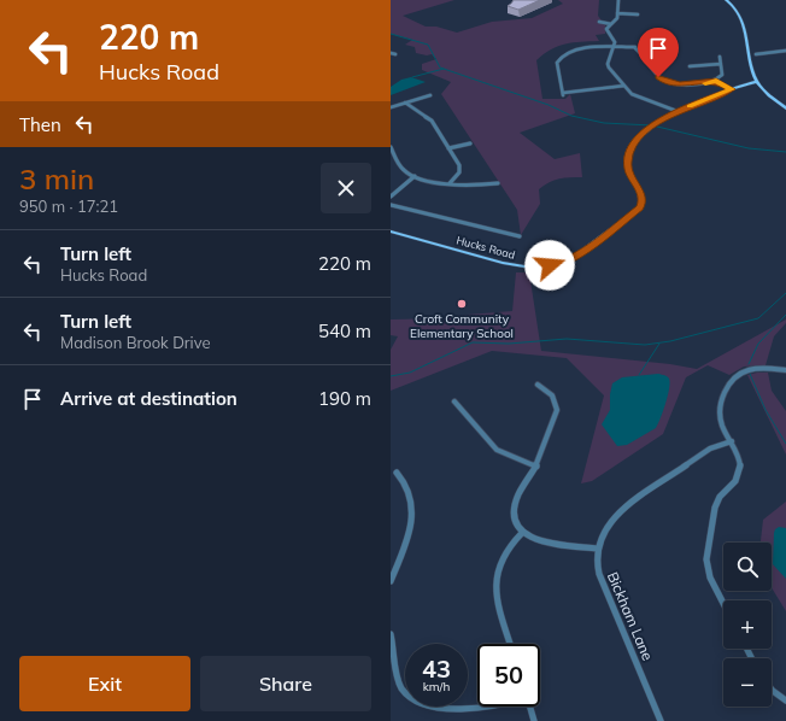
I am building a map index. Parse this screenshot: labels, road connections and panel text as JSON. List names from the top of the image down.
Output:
{
  "streets": {
    "main road": ["Hucks Road"],
    "street": ["Bickham Lane"]
  },
  "places": ["Croft Community Elementary School"],
  "page": {
    "turn": ["220 m", "Hucks Road"],
    "then": "Then",
    "heading": ["3 min", "950 m · 17:21"],
    "list": [
      {
        "name": "Turn left",
        "note": "Hucks Road",
        "value": "220 m"
      },
      {
        "name": "Turn left",
        "note": "Madison Brook Drive",
        "value": "540 m"
      },
      {
        "name": "Arrive at destination",
        "value": "190 m"
      }
    ],
    "map_buttons": ["+", "−"],
    "speed": "43 km/h",
    "limit": "50",
    "buttons": ["Exit", "Share"]
  }
}
